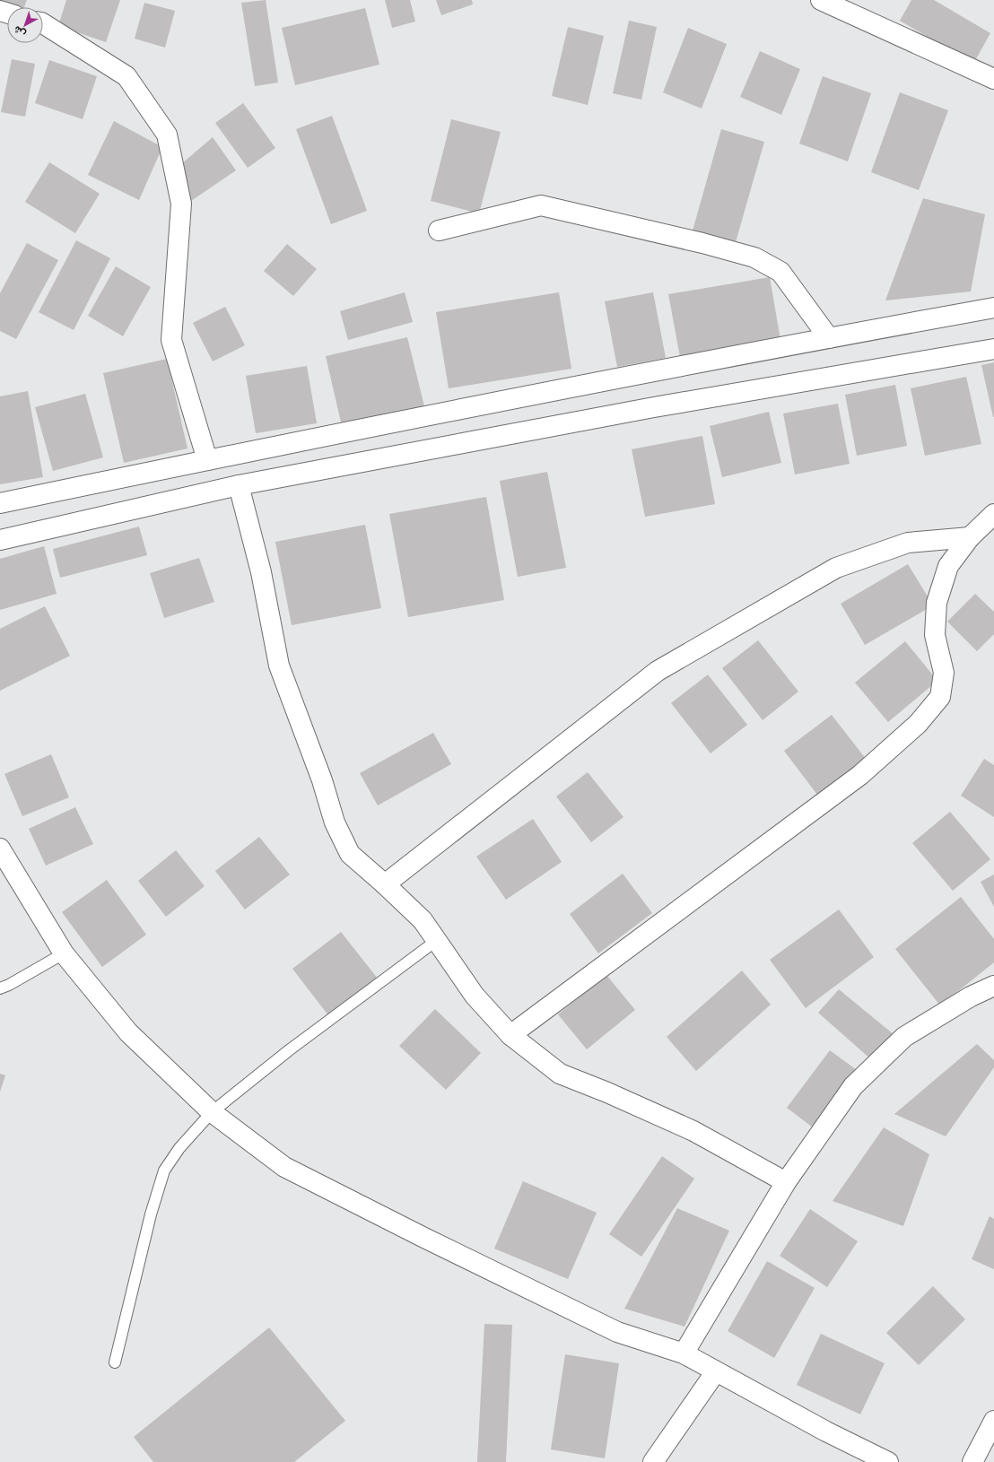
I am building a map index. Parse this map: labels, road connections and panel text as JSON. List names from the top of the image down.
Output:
{
  "north": "bottom left"
}
